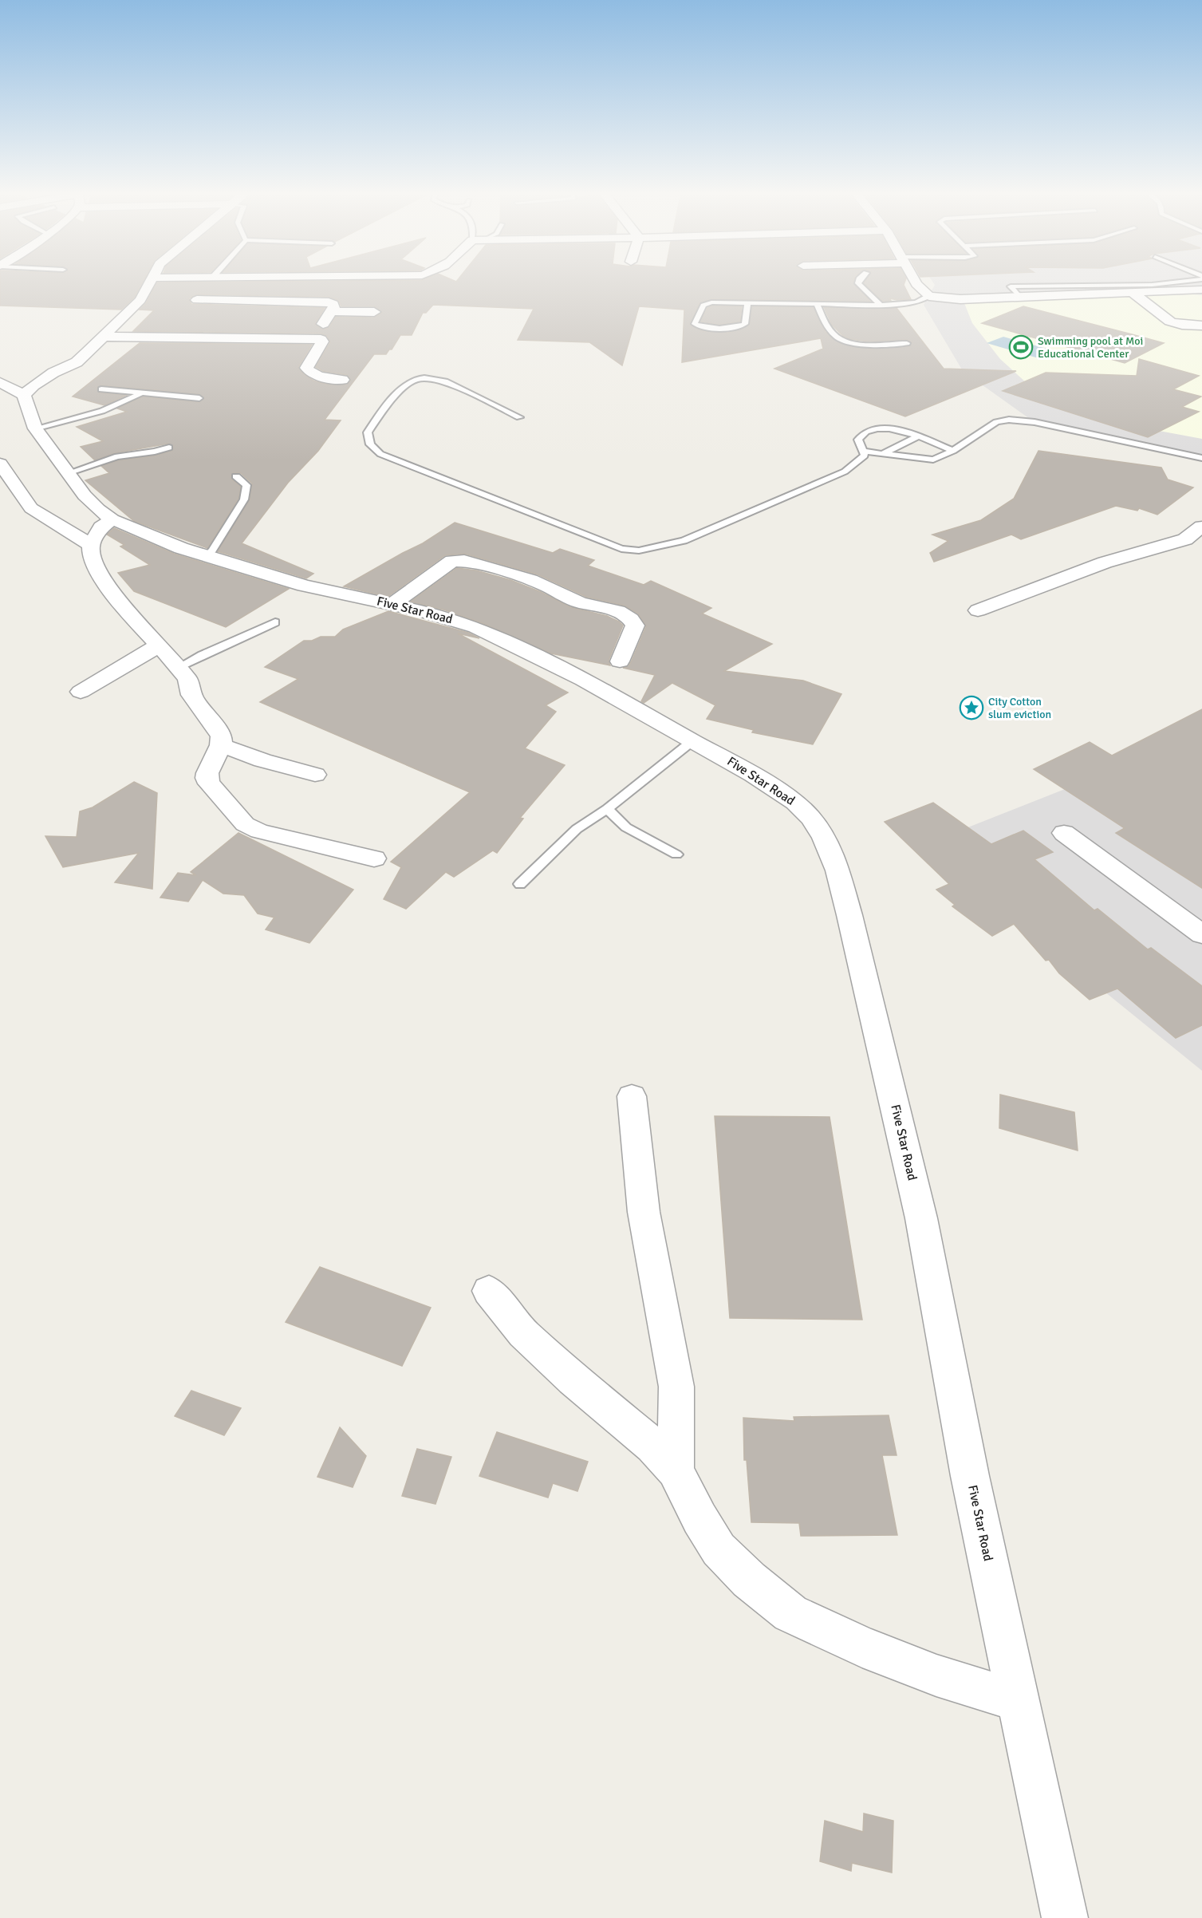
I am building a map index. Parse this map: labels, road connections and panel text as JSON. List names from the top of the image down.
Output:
{
  "streets": {
    "street": ["Five Star Road"]
  },
  "places": {
    "sports": ["Swimming pool at Moi Educational Center"],
    "place": ["City Cotton slum eviction"]
  }
}
